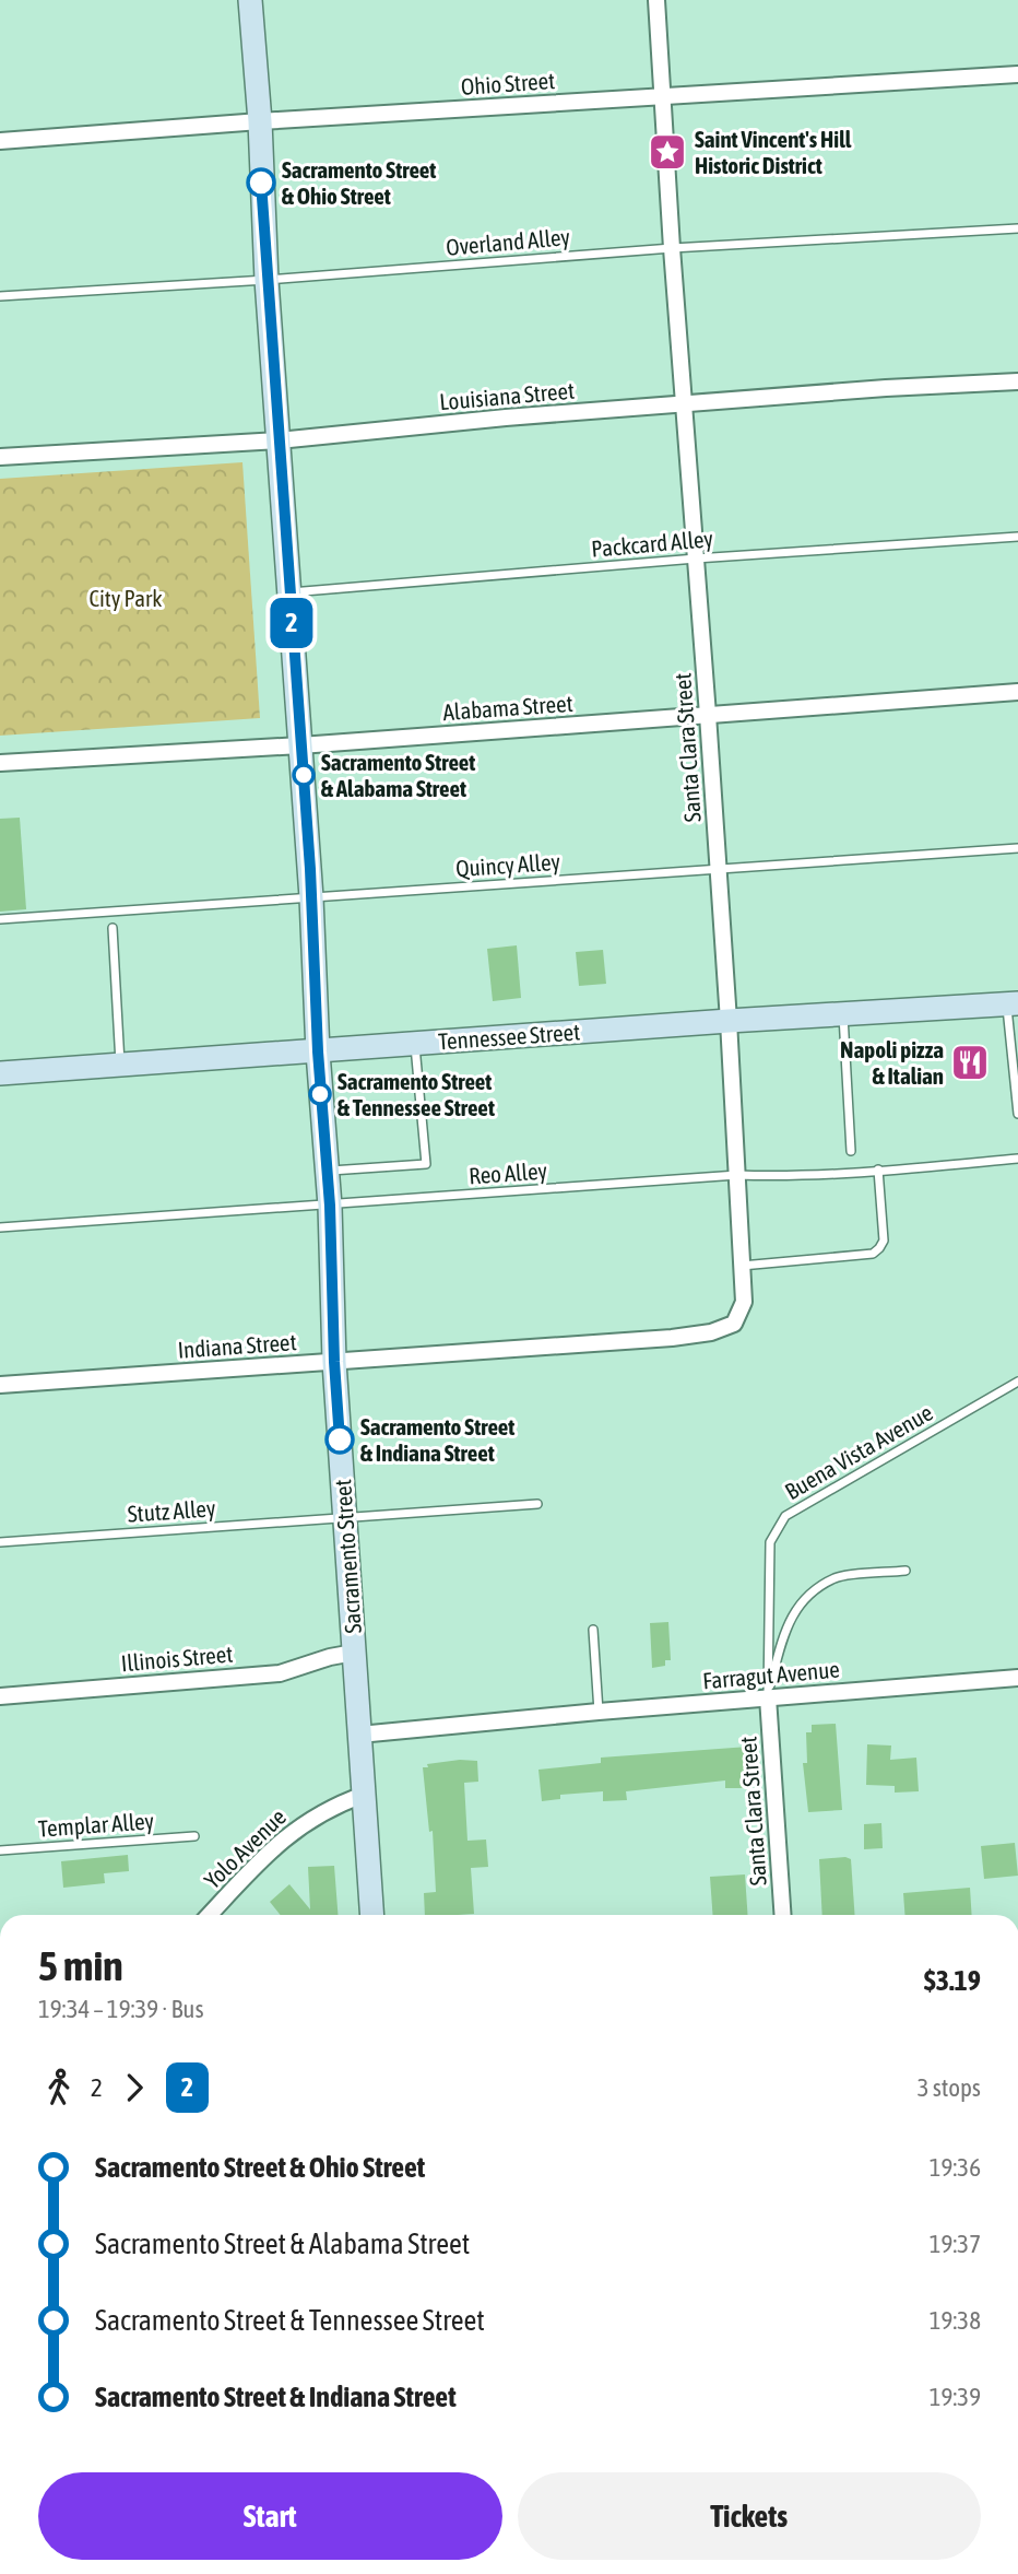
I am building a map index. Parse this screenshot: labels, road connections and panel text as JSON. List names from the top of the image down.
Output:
{
  "streets": {
    "main road": ["Tennessee Street", "Sacramento Street"],
    "street": [
      "Ohio Street",
      "Louisiana Street",
      "Alabama Street",
      "Santa Clara Street",
      "Indiana Street",
      "Illinois Street",
      "Farragut Avenue",
      "Yolo Avenue"
    ],
    "lane": [
      "Overland Alley",
      "Packcard Alley",
      "Quincy Alley",
      "Reo Alley",
      "Buena Vista Avenue",
      "Stutz Alley",
      "Templar Alley"
    ]
  },
  "crossings": [
    ["Ohio Street", "Santa Clara Street"],
    ["Ohio Street", "Sacramento Street"],
    ["Overland Alley", "Santa Clara Street"],
    ["Overland Alley", "Sacramento Street"],
    ["Louisiana Street", "Santa Clara Street"],
    ["Louisiana Street", "Sacramento Street"],
    ["Packcard Alley", "Santa Clara Street"],
    ["Packcard Alley", "Sacramento Street"],
    ["Alabama Street", "Santa Clara Street"],
    ["Alabama Street", "Sacramento Street"],
    ["Santa Clara Street", "Quincy Alley"],
    ["Santa Clara Street", "Tennessee Street"],
    ["Santa Clara Street", "Reo Alley"],
    ["Santa Clara Street", "Indiana Street"],
    ["Santa Clara Street", "Buena Vista Avenue"],
    ["Santa Clara Street", "Farragut Avenue"],
    ["Quincy Alley", "Sacramento Street"],
    ["Tennessee Street", "Sacramento Street"],
    ["Reo Alley", "Sacramento Street"],
    ["Indiana Street", "Sacramento Street"],
    ["Buena Vista Avenue", "Farragut Avenue"],
    ["Stutz Alley", "Sacramento Street"],
    ["Sacramento Street", "Illinois Street"],
    ["Sacramento Street", "Farragut Avenue"],
    ["Sacramento Street", "Yolo Avenue"]
  ],
  "parks": ["City Park"],
  "places": {
    "place": ["Saint Vincent's Hill Historic District"],
    "other": [
      "Sacramento Street & Ohio Street",
      "Sacramento Street & Alabama Street",
      "Sacramento Street & Tennessee Street",
      "Sacramento Street & Indiana Street"
    ],
    "restaurant": ["Napoli pizza & Italian"]
  },
  "lines": ["bus line 2"],
  "page": {
    "on_map": "2",
    "heading": ["5 min", "19:34 – 19:39 · Bus", "$3.19"],
    "legs": ["2", "2", "3 stops"],
    "list": [
      {
        "name": "Sacramento Street & Ohio Street",
        "value": "19:36"
      },
      {
        "name": "Sacramento Street & Alabama Street",
        "value": "19:37"
      },
      {
        "name": "Sacramento Street & Tennessee Street",
        "value": "19:38"
      },
      {
        "name": "Sacramento Street & Indiana Street",
        "value": "19:39"
      }
    ],
    "buttons": ["Start", "Tickets"]
  }
}
